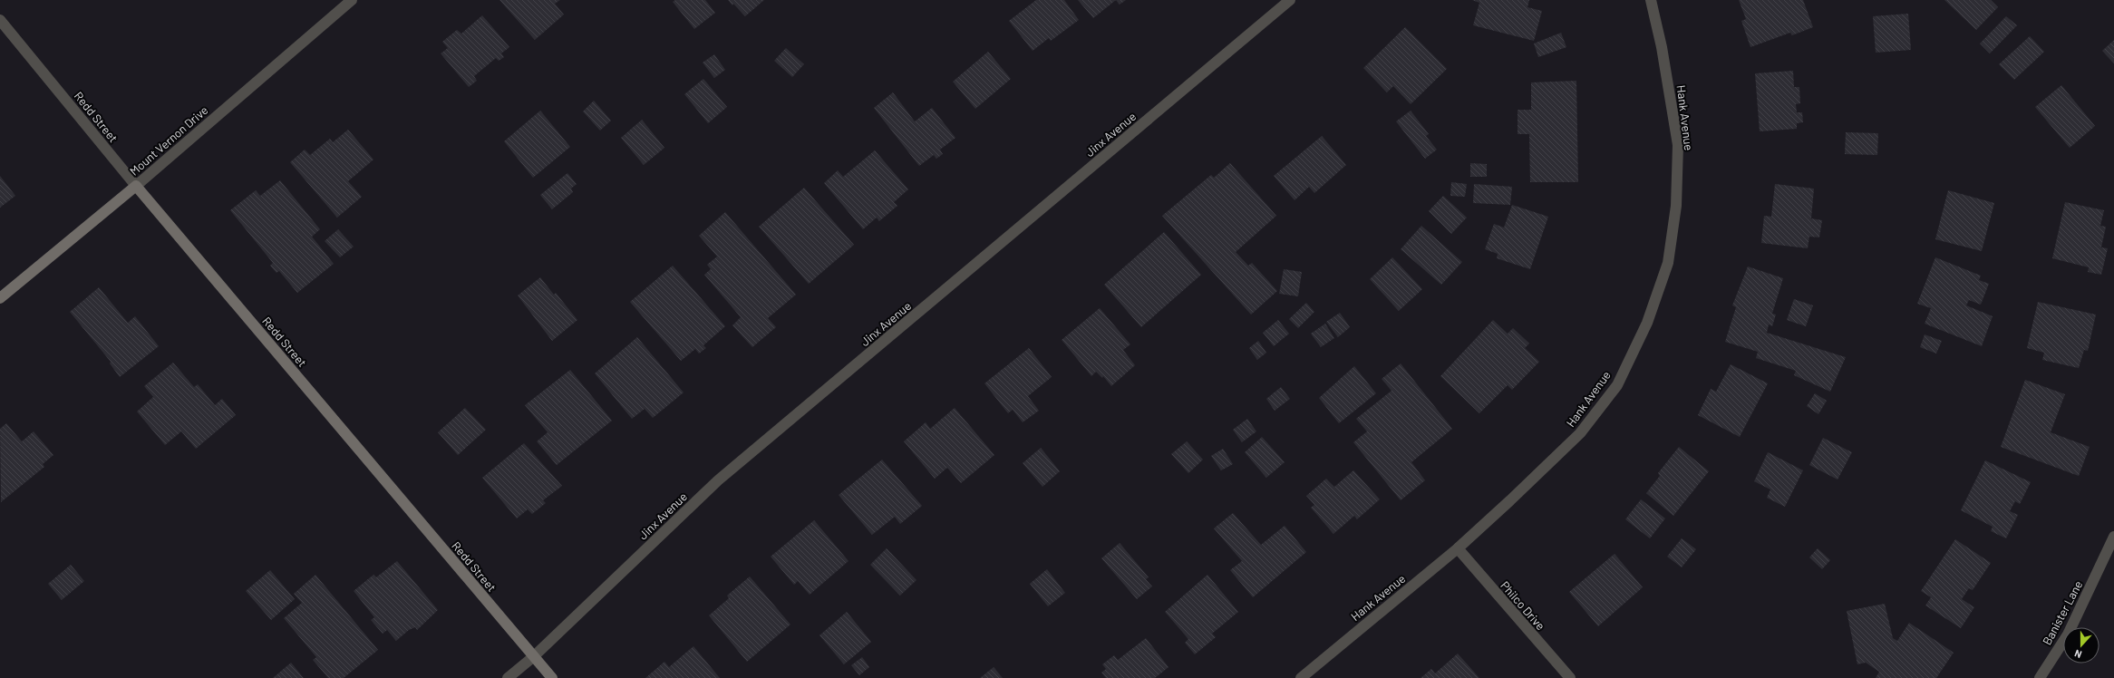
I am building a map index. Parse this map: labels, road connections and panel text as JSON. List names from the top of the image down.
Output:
{
  "streets": {
    "street": [
      "Redd Street",
      "Hank Avenue",
      "Jinx Avenue",
      "Mount Vernon Drive",
      "Philco Drive",
      "Banister Lane"
    ]
  },
  "crossings": [
    ["Redd Street", "Jinx Avenue"],
    ["Redd Street", "Mount Vernon Drive"],
    ["Hank Avenue", "Philco Drive"]
  ],
  "north": "bottom"
}
